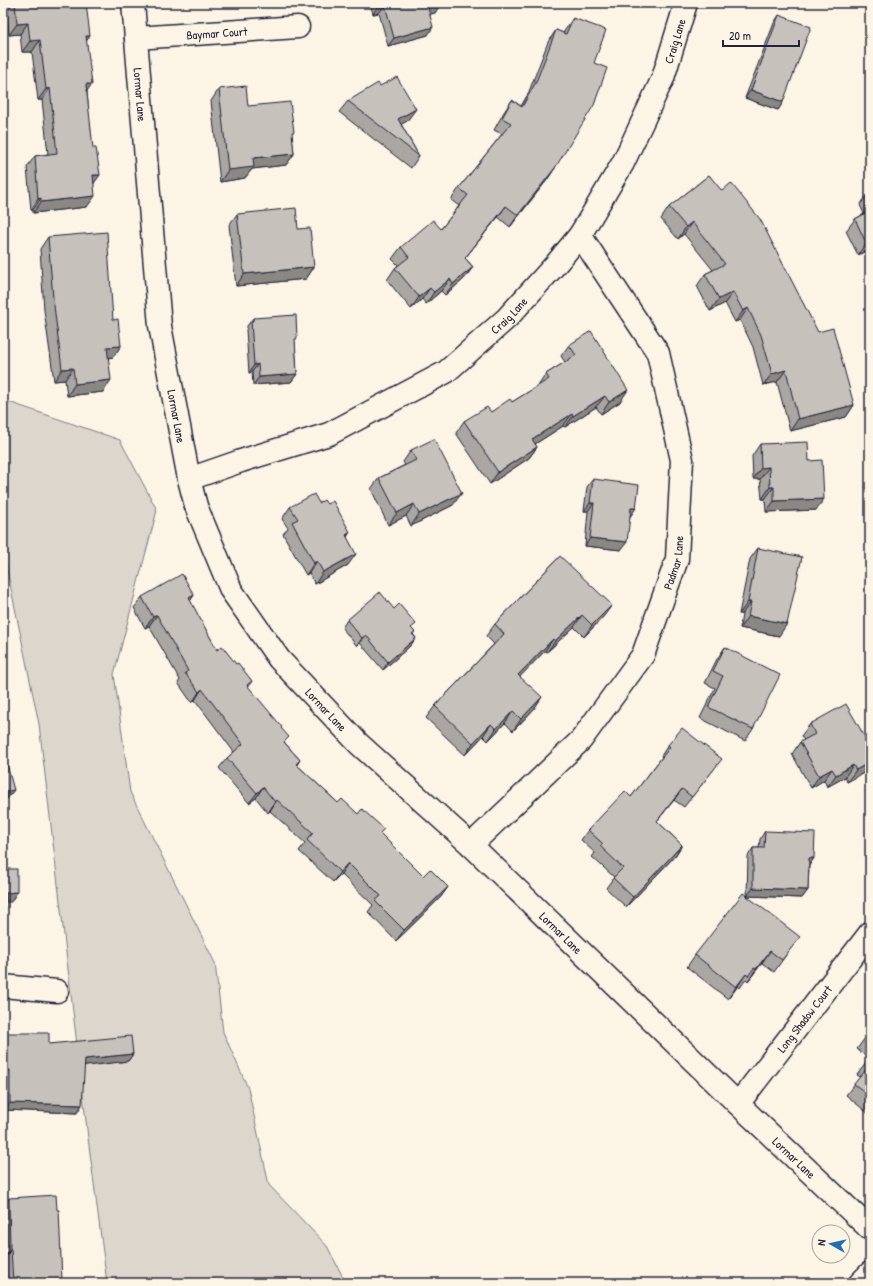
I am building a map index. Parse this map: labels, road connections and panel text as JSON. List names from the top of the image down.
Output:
{
  "streets": {
    "street": [
      "Baymar Court",
      "Craig Lane",
      "Lormar Lane",
      "Padmar Lane",
      "Long Shadow Court"
    ]
  },
  "crossings": [
    ["Baymar Court", "Lormar Lane"],
    ["Craig Lane", "Lormar Lane"],
    ["Craig Lane", "Padmar Lane"],
    ["Lormar Lane", "Padmar Lane"],
    ["Lormar Lane", "Long Shadow Court"]
  ],
  "scale_bar": "20 m",
  "north": "left"
}
